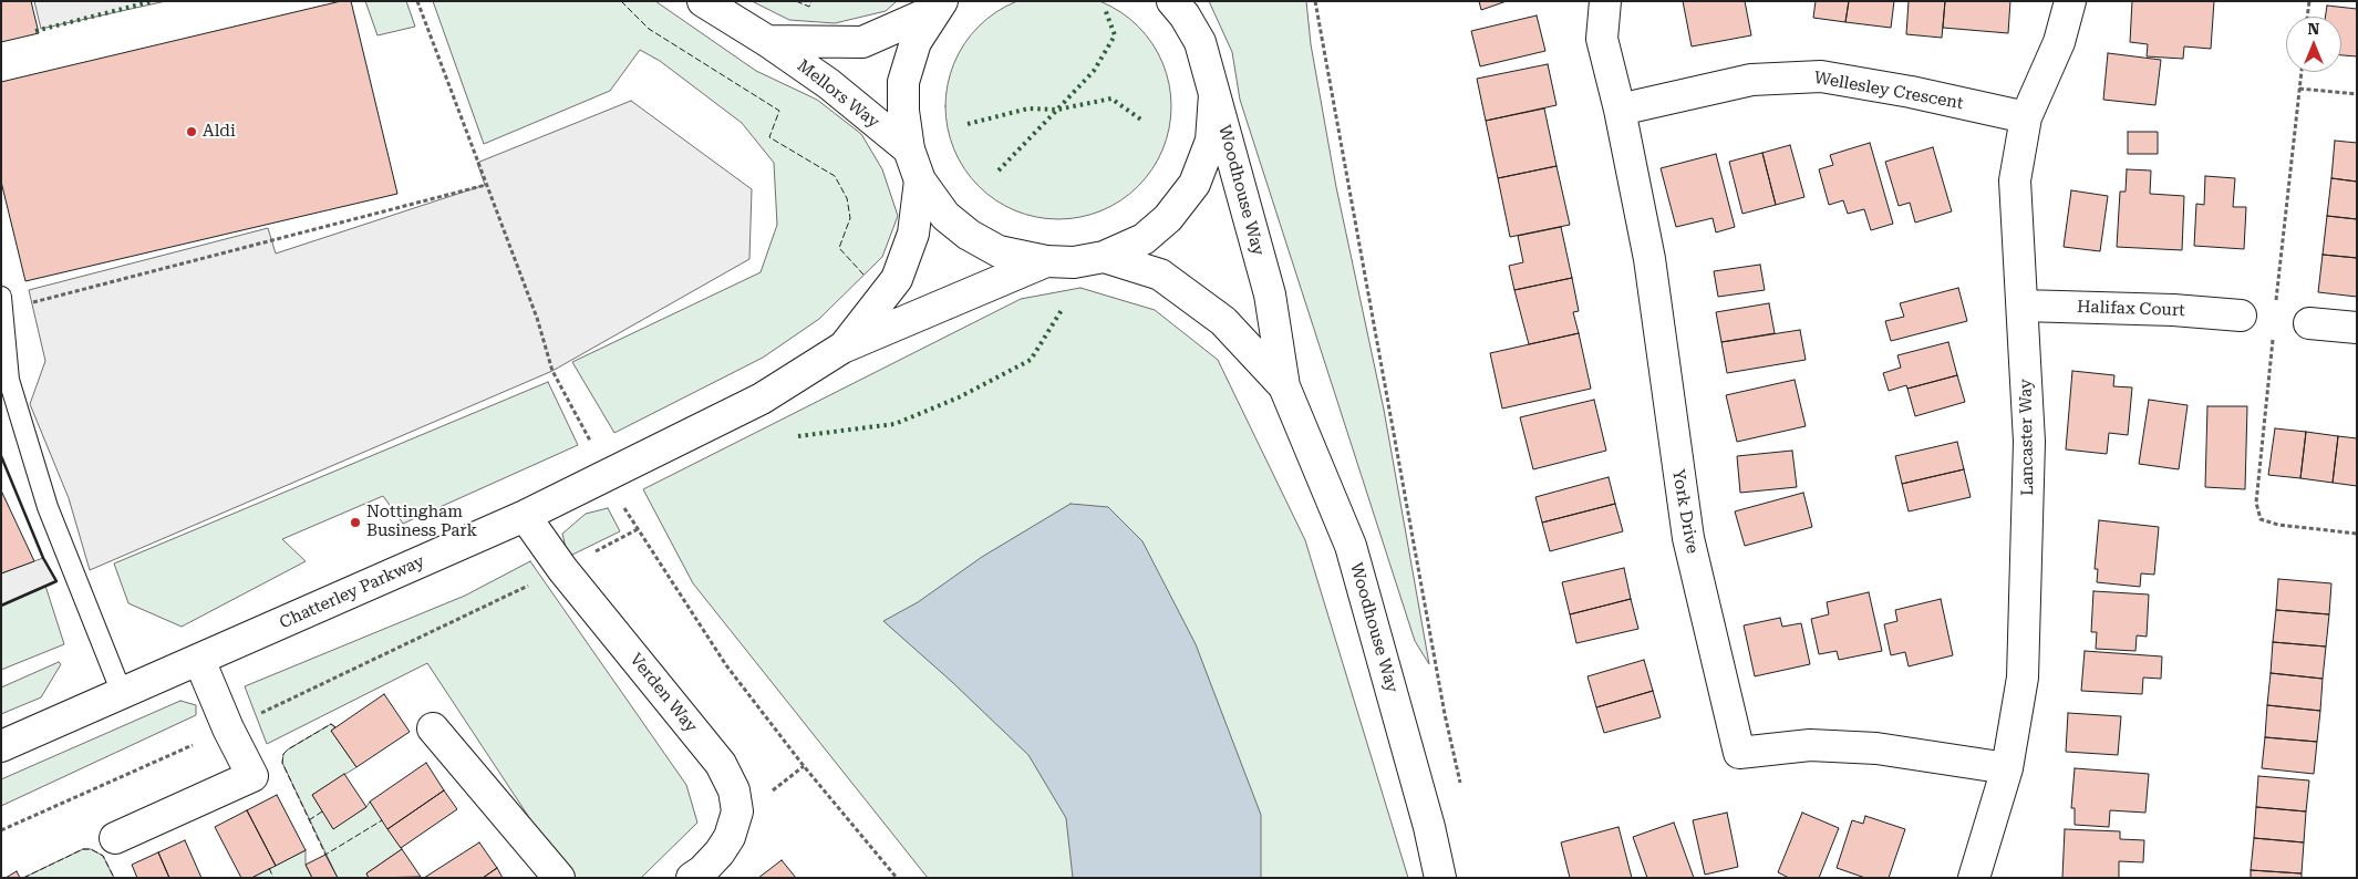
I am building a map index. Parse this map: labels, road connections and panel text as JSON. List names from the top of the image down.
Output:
{
  "streets": {
    "street": [
      "Wellesley Crescent",
      "Mellors Way",
      "Woodhouse Way",
      "Halifax Court",
      "Lancaster Way",
      "York Drive",
      "Chatterley Parkway",
      "Verden Way"
    ]
  },
  "crossings": [
    ["Wellesley Crescent", "Lancaster Way"],
    ["Wellesley Crescent", "York Drive"],
    ["Halifax Court", "Lancaster Way"],
    ["Lancaster Way", "York Drive"],
    ["Chatterley Parkway", "Verden Way"]
  ],
  "places": ["Aldi", "Nottingham Business Park"],
  "north": "top"
}
